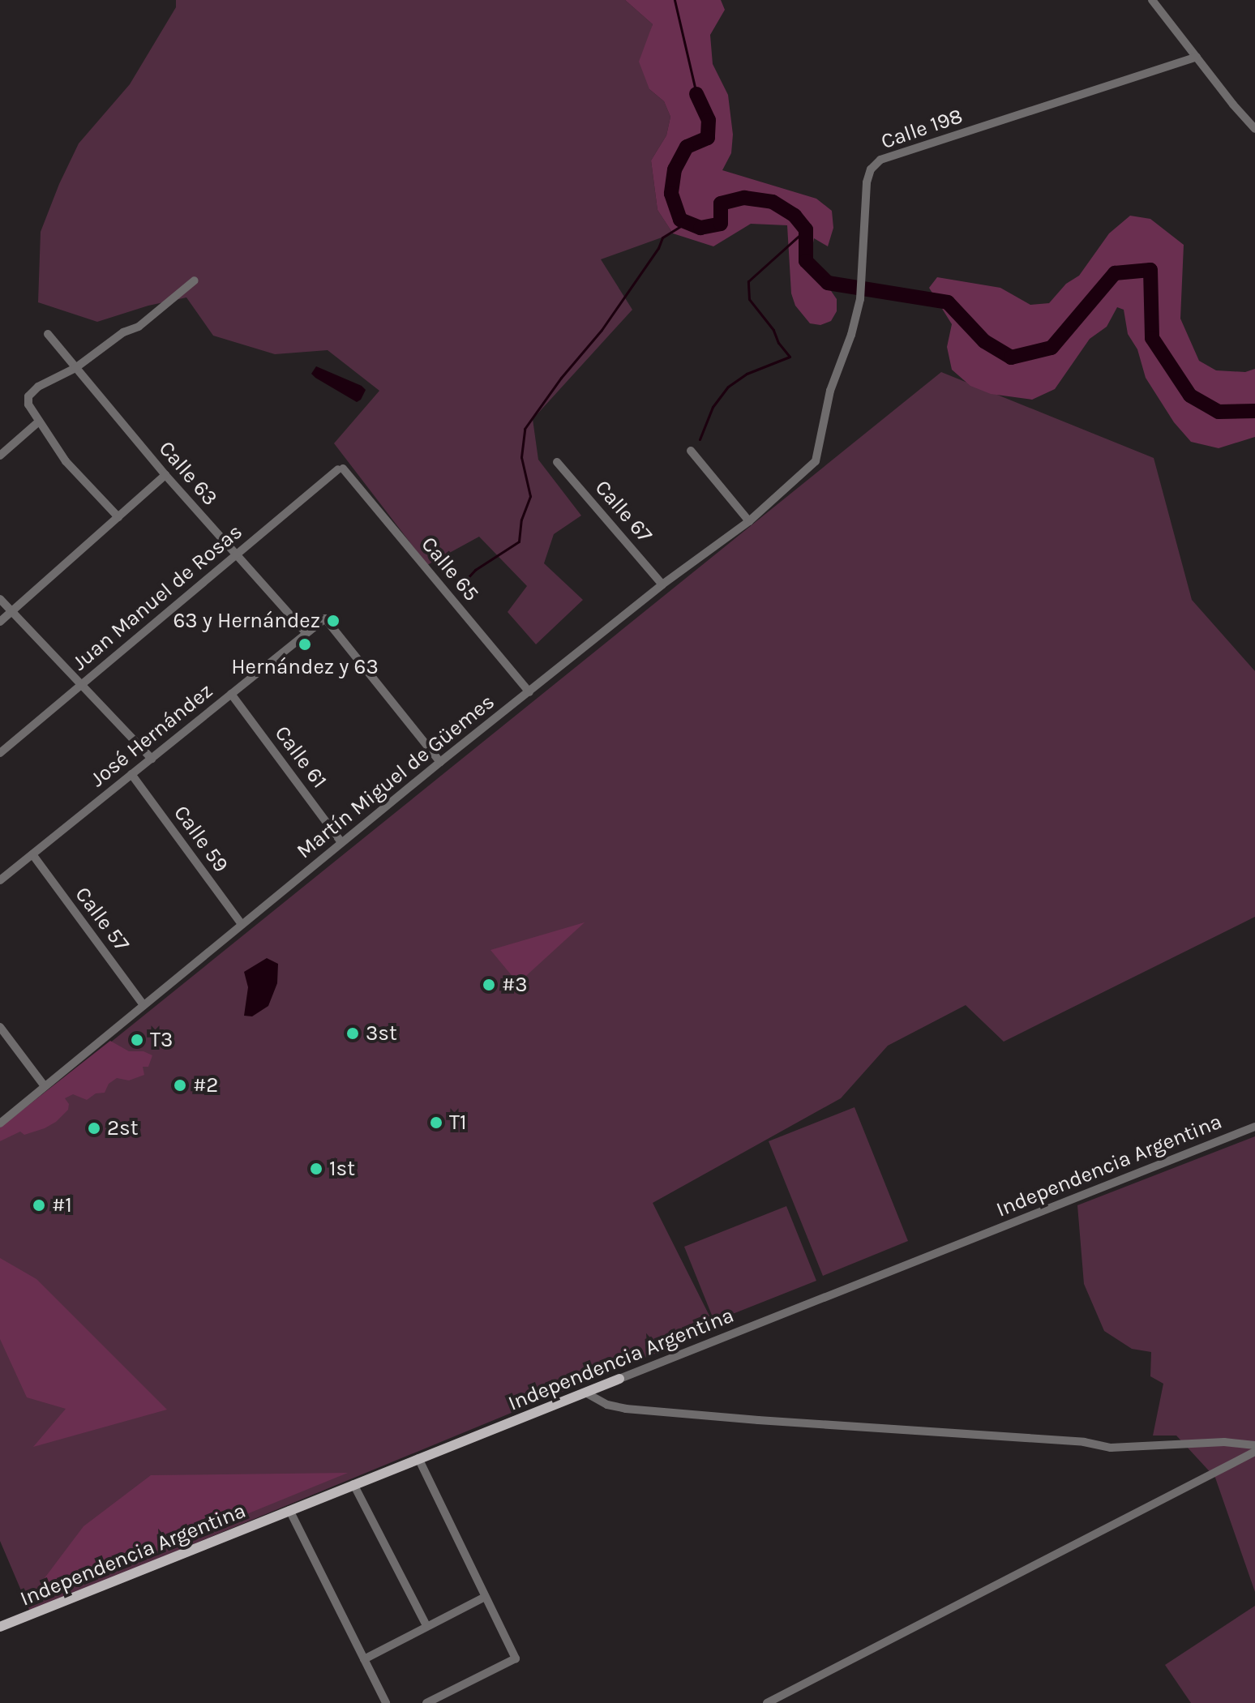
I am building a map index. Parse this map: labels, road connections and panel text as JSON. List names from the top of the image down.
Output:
{
  "streets": {
    "main road": ["Independencia Argentina"],
    "street": [
      "Calle 198",
      "Calle 63",
      "Calle 67",
      "Calle 65",
      "Juan Manuel de Rosas",
      "José Hernández",
      "Calle 61",
      "Martín Miguel de Güemes",
      "Calle 59",
      "Calle 57"
    ]
  },
  "crossings": [
    ["Calle 198", "Martín Miguel de Güemes"],
    ["Calle 63", "Juan Manuel de Rosas"],
    ["Calle 63", "José Hernández"],
    ["Calle 67", "Martín Miguel de Güemes"],
    ["Calle 65", "Juan Manuel de Rosas"],
    ["Calle 65", "Martín Miguel de Güemes"],
    ["José Hernández", "Calle 61"],
    ["José Hernández", "Martín Miguel de Güemes"],
    ["José Hernández", "Calle 59"],
    ["José Hernández", "Calle 57"],
    ["Calle 61", "Martín Miguel de Güemes"],
    ["Martín Miguel de Güemes", "Calle 59"],
    ["Martín Miguel de Güemes", "Calle 57"]
  ],
  "places": [
    "63 y Hernández",
    "Hernández y 63",
    "#3",
    "3st",
    "T3",
    "#2",
    "T1",
    "2st",
    "1st",
    "#1"
  ]
}
